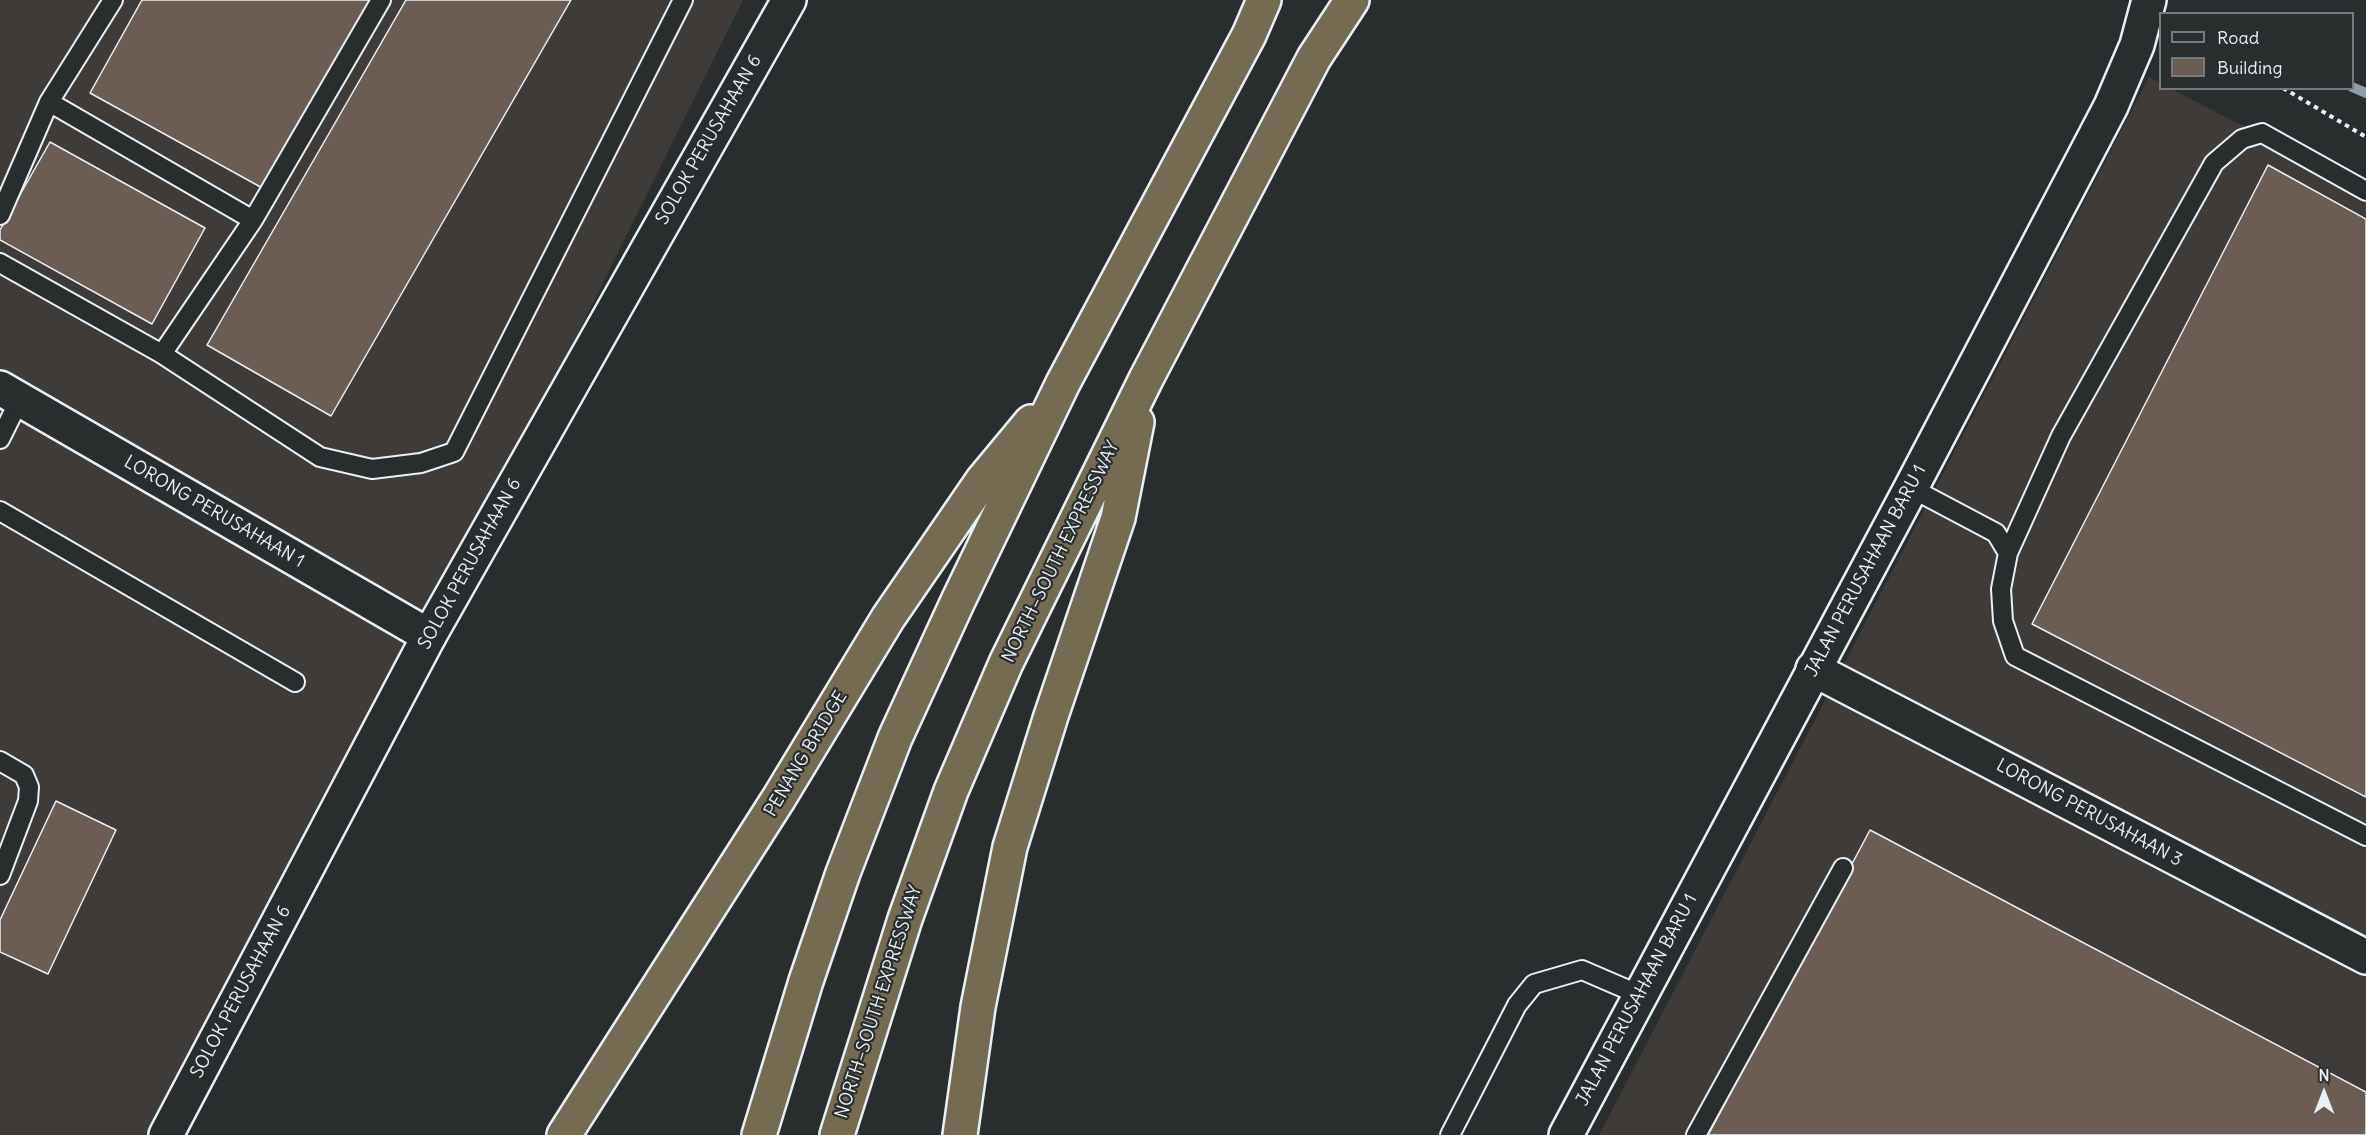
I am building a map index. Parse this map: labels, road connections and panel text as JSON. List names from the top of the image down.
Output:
{
  "streets": {
    "highway": ["NORTH–SOUTH EXPRESSWAY", "PENANG BRIDGE"],
    "street": [
      "SOLOK PERUSAHAAN 6",
      "LORONG PERUSAHAAN 1",
      "JALAN PERUSAHAAN BARU 1",
      "LORONG PERUSAHAAN 3"
    ]
  },
  "crossings": [
    ["SOLOK PERUSAHAAN 6", "LORONG PERUSAHAAN 1"],
    ["JALAN PERUSAHAAN BARU 1", "LORONG PERUSAHAAN 3"]
  ],
  "legend": ["Road", "Building"],
  "north": "top"
}
